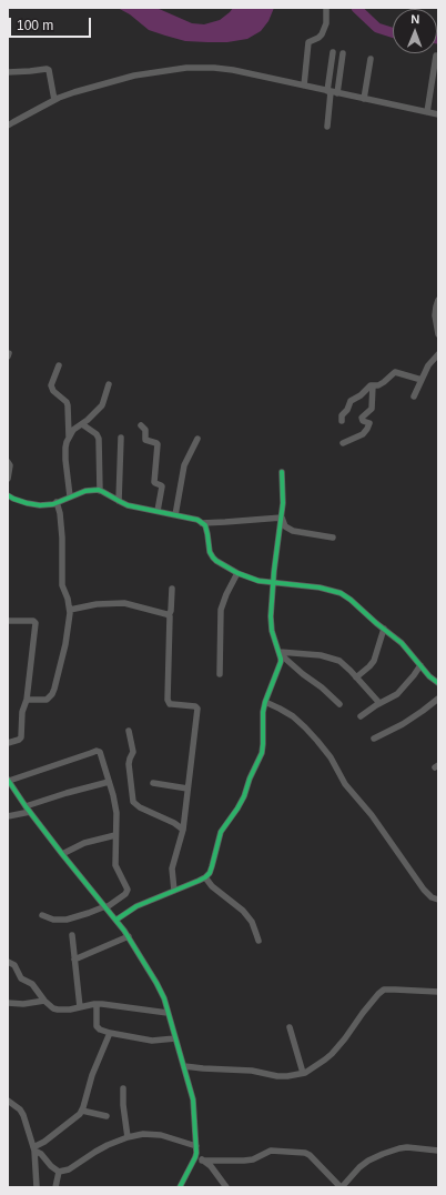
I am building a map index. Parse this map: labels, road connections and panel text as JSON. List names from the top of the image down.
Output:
{
  "scale_bar": "100 m",
  "north": "top"
}
